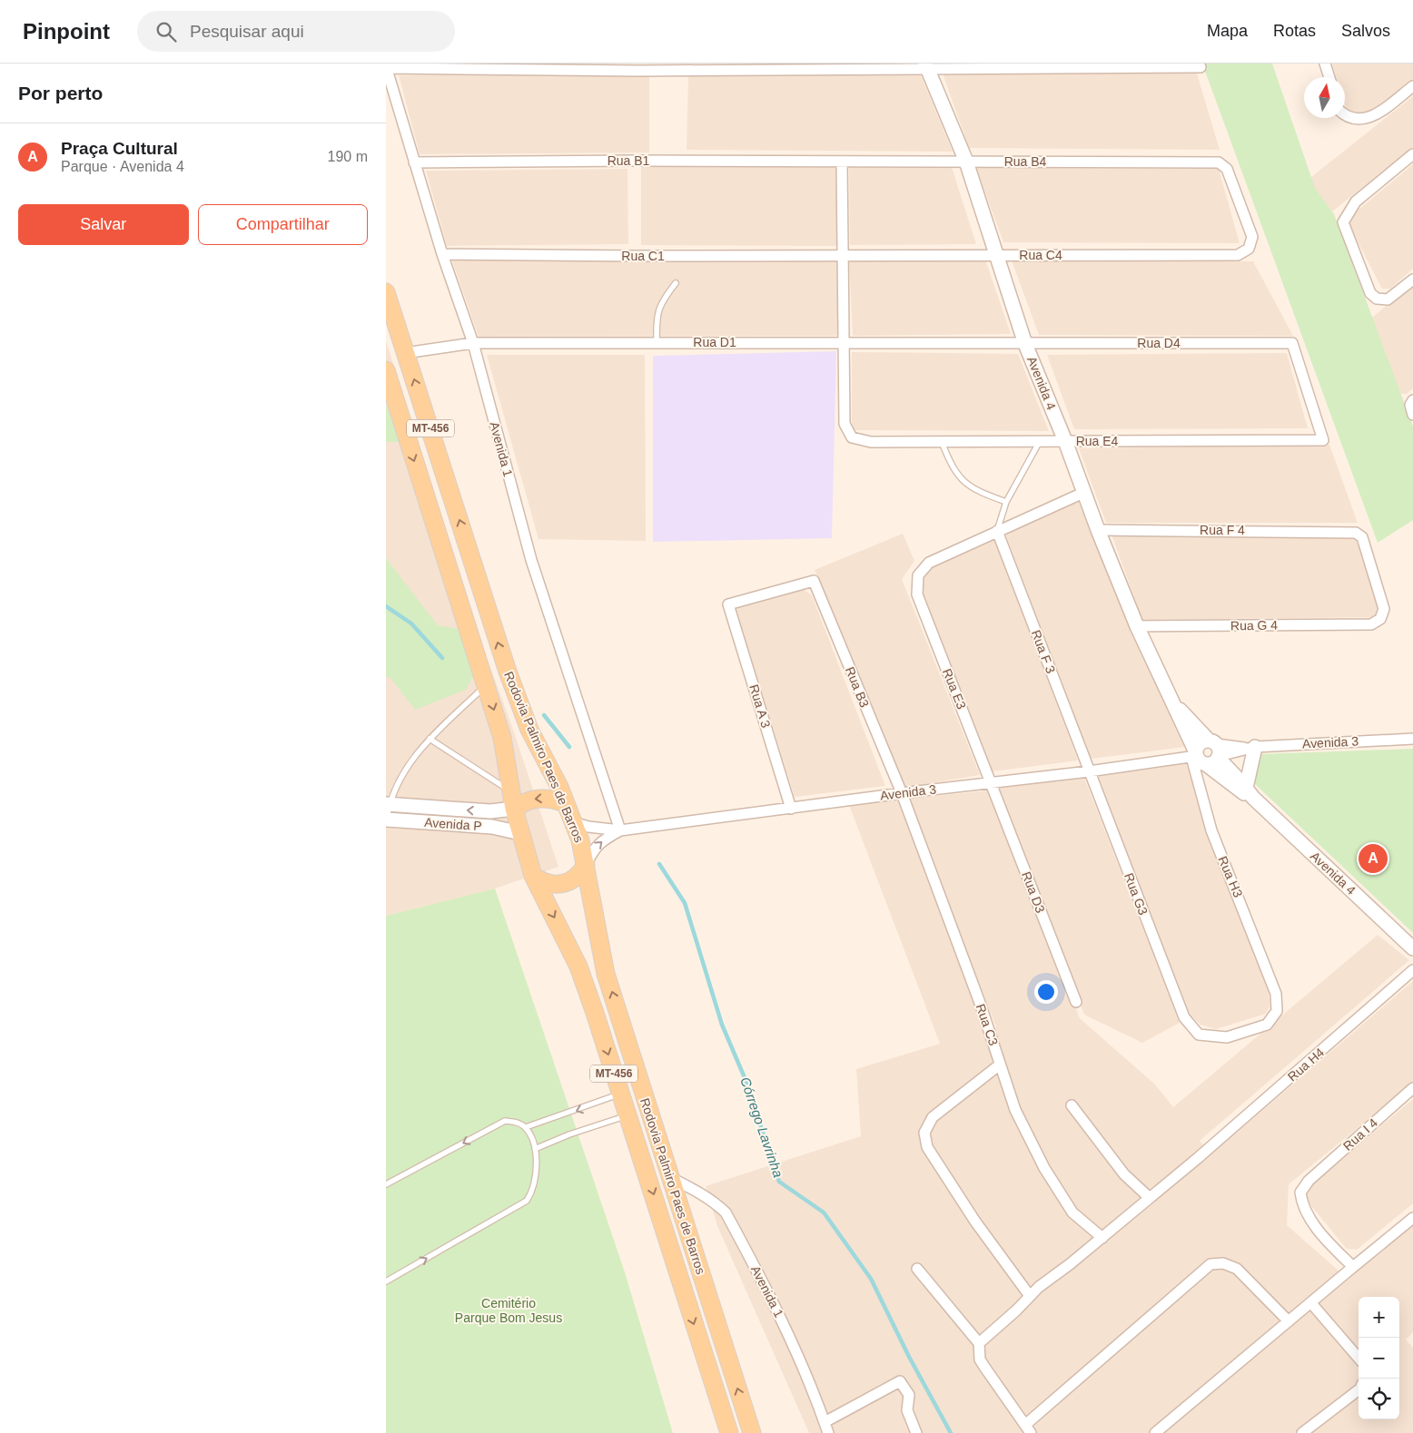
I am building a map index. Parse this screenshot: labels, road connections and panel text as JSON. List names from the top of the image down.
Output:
{
  "streets": {
    "main road": ["MT-456", "Rodovia Palmiro Paes de Barros"],
    "street": [
      "Rua B1",
      "Rua B4",
      "Rua C4",
      "Rua C1",
      "Rua D1",
      "Rua D4",
      "Avenida 4",
      "Rua E4",
      "Avenida 1",
      "Rua F 4",
      "Rua G 4",
      "Rua F 3",
      "Rua B3",
      "Rua E3",
      "Rua A 3",
      "Avenida 3",
      "Avenida P",
      "Rua H3",
      "Rua D3",
      "Rua G3",
      "Rua C3",
      "Rua H4",
      "Rua I 4"
    ]
  },
  "crossings": [
    ["Rua B1", "Rua B4"],
    ["Rua B1", "Rua E4"],
    ["Rua B1", "Avenida 1"],
    ["Rua B4", "Rua C4"],
    ["Rua B4", "Avenida 4"],
    ["Rua B4", "Rua E4"],
    ["Rua C4", "Rua C1"],
    ["Rua C4", "Avenida 4"],
    ["Rua C4", "Rua E4"],
    ["Rua C1", "Rua E4"],
    ["Rua C1", "Avenida 1"],
    ["Rua D1", "Rua D4"],
    ["Rua D1", "Avenida 4"],
    ["Rua D1", "Rua E4"],
    ["Rua D1", "Avenida 1"],
    ["Rua D1", "Rodovia Palmiro Paes de Barros"],
    ["Rua D4", "Avenida 4"],
    ["Rua D4", "Rua E4"],
    ["Avenida 4", "Rua E4"],
    ["Avenida 4", "Rua F 4"],
    ["Avenida 4", "Rua G 4"],
    ["Avenida 4", "Avenida 3"],
    ["Avenida 4", "Rua H3"],
    ["Avenida 1", "Avenida 3"],
    ["Avenida 1", "Rodovia Palmiro Paes de Barros"],
    ["Rua F 4", "Rua G 4"],
    ["Rua F 3", "Rua E3"],
    ["Rua F 3", "Avenida 3"],
    ["Rua F 3", "Rua G3"],
    ["Rua B3", "Rua A 3"],
    ["Rua B3", "Avenida 3"],
    ["Rua B3", "Rua C3"],
    ["Rua E3", "Avenida 3"],
    ["Rua E3", "Rua D3"],
    ["Rua A 3", "Avenida 3"],
    ["Avenida 3", "Rua H3"],
    ["Avenida 3", "Rua D3"],
    ["Avenida 3", "Rua G3"],
    ["Avenida 3", "Rua C3"],
    ["Rodovia Palmiro Paes de Barros", "Avenida P"],
    ["Rua H3", "Rua G3"],
    ["Rua C3", "Rua H4"]
  ],
  "water": ["Córrego Lavrinha"],
  "parks": ["Cemitério Parque Bom Jesus"],
  "north": "top",
  "page": {
    "header": "Pinpoint",
    "search": "Pesquisar aqui",
    "nav": ["Mapa", "Rotas", "Salvos"],
    "heading": "Por perto",
    "list": [
      {
        "mark": "A",
        "name": "Praça Cultural",
        "note": "Parque · Avenida 4",
        "value": "190 m"
      }
    ],
    "buttons": ["Salvar", "Compartilhar"],
    "pins": "A",
    "map_buttons": ["+", "−"]
  }
}
